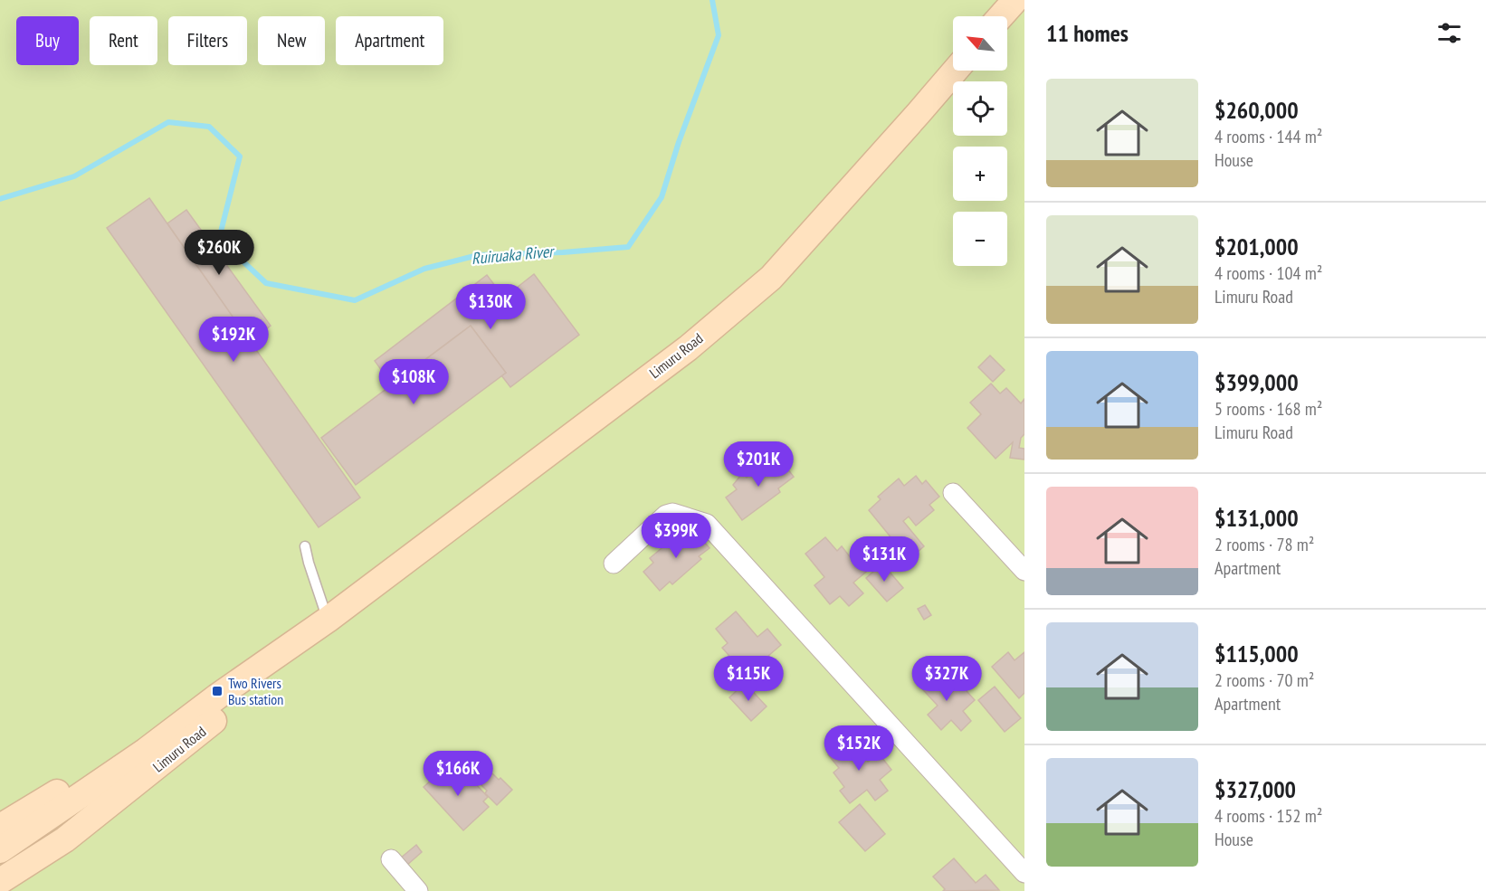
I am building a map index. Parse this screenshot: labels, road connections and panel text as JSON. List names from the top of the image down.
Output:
{
  "streets": {
    "main road": ["Limuru Road"]
  },
  "water": ["Ruiruaka River"],
  "places": {
    "transit": ["Two Rivers Bus station"]
  },
  "north": "top left",
  "page": {
    "heading": "11 homes",
    "map_buttons": ["+", "−"],
    "chip": [
      "Buy",
      "Rent",
      "Filters",
      "New",
      "Apartment"
    ],
    "list": [
      {
        "name": "$260,000",
        "note": "4 rooms · 144 m² · House"
      },
      {
        "name": "$201,000",
        "note": "4 rooms · 104 m² · Limuru Road"
      },
      {
        "name": "$399,000",
        "note": "5 rooms · 168 m² · Limuru Road"
      },
      {
        "name": "$131,000",
        "note": "2 rooms · 78 m² · Apartment"
      },
      {
        "name": "$115,000",
        "note": "2 rooms · 70 m² · Apartment"
      },
      {
        "name": "$327,000",
        "note": "4 rooms · 152 m² · House"
      }
    ],
    "price": [
      "$260K",
      "$130K",
      "$192K",
      "$108K",
      "$201K",
      "$399K",
      "$131K",
      "$115K",
      "$327K",
      "$152K",
      "$166K"
    ]
  }
}
